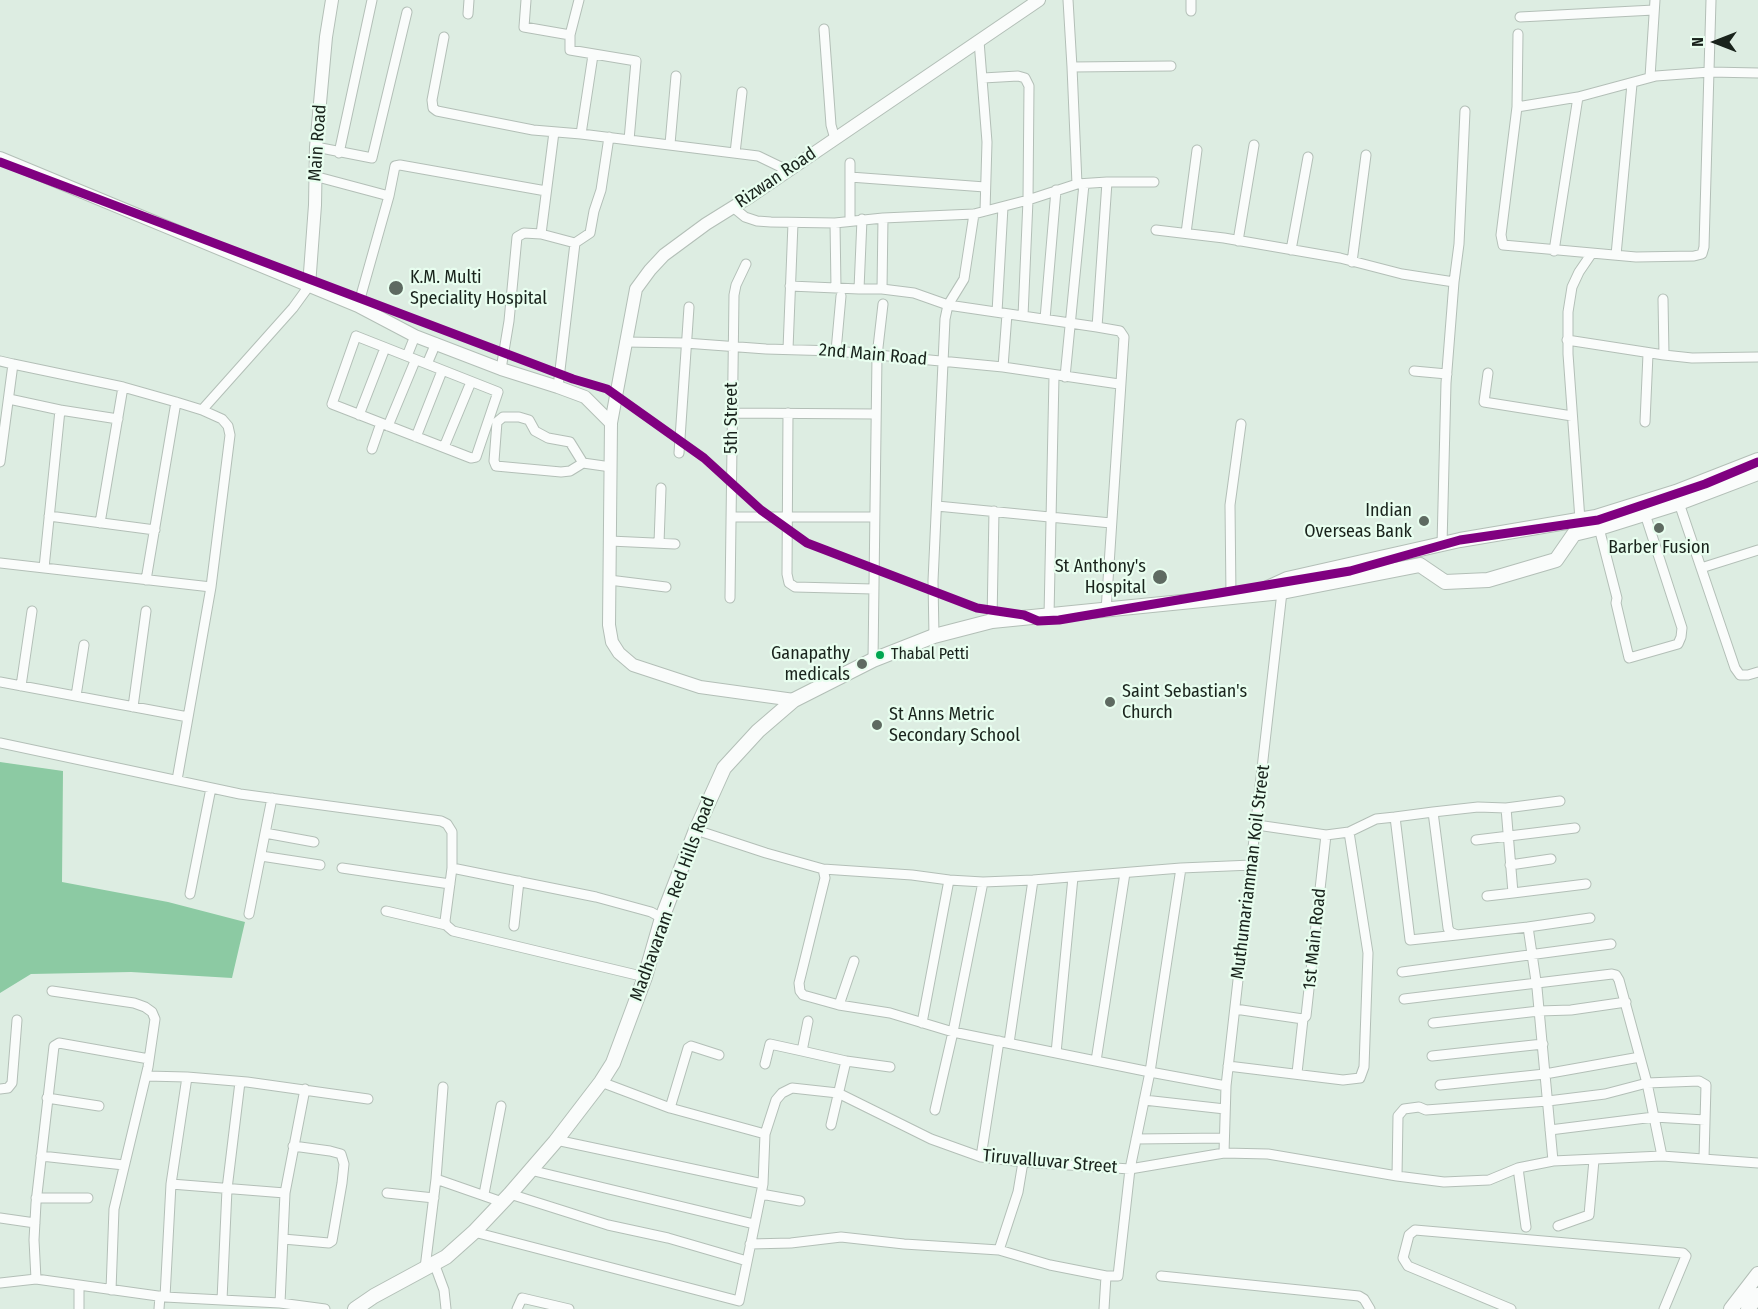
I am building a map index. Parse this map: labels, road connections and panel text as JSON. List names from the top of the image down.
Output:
{
  "streets": {
    "main road": ["Main Road", "Rizwan Road", "Madhavaram - Red Hills Road"],
    "street": [
      "2nd Main Road",
      "5th Street",
      "Muthumariamman Koil Street",
      "1st Main Road",
      "Tiruvalluvar Street"
    ]
  },
  "crossings": [
    ["Rizwan Road", "2nd Main Road"],
    ["Rizwan Road", "Madhavaram - Red Hills Road"],
    ["2nd Main Road", "5th Street"],
    ["Muthumariamman Koil Street", "Madhavaram - Red Hills Road"],
    ["Muthumariamman Koil Street", "Tiruvalluvar Street"]
  ],
  "places": [
    "K.M. Multi Speciality Hospital",
    "Indian Overseas Bank",
    "Barber Fusion",
    "St Anthony's Hospital",
    "Thabal Petti",
    "Ganapathy medicals",
    "Saint Sebastian's Church",
    "St Anns Metric Secondary School"
  ],
  "north": "left"
}
